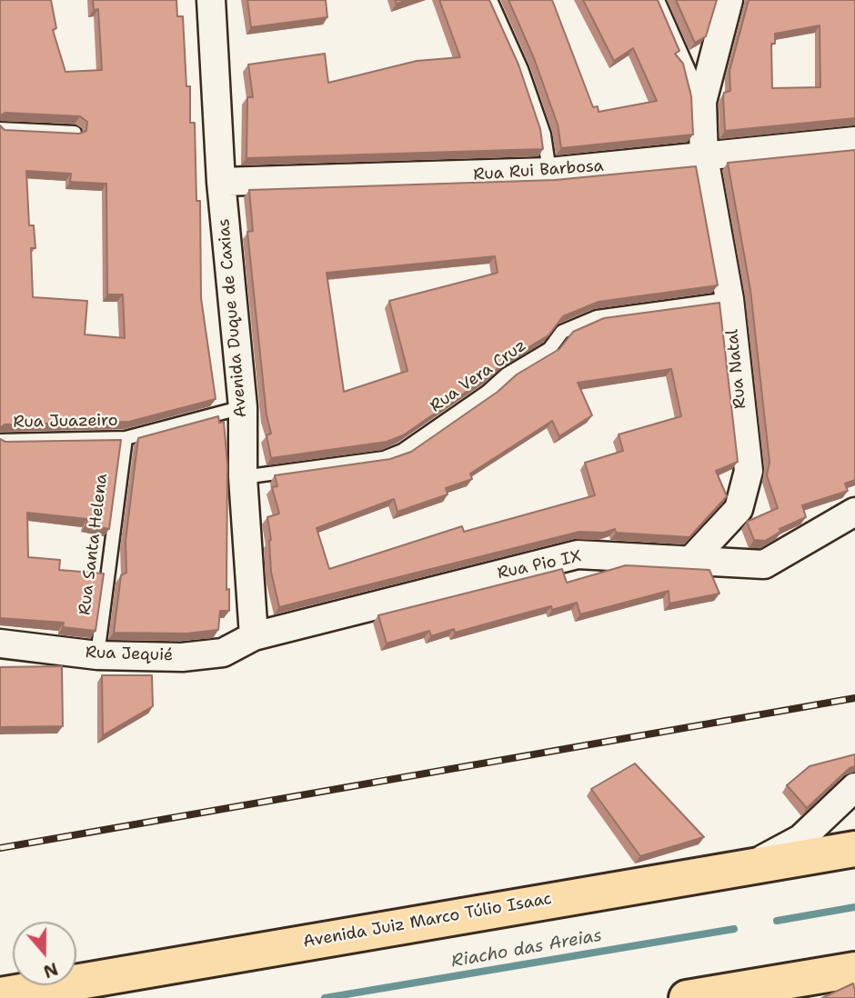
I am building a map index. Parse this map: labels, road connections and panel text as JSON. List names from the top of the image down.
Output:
{
  "streets": {
    "main road": ["Avenida Juiz Marco Túlio Isaac"],
    "street": [
      "Rua Rui Barbosa",
      "Avenida Duque de Caxias",
      "Rua Natal",
      "Rua Pio IX",
      "Rua Jequié"
    ],
    "lane": ["Rua Vera Cruz", "Rua Juazeiro", "Rua Santa Helena"]
  },
  "crossings": [
    ["Rua Rui Barbosa", "Avenida Duque de Caxias"],
    ["Rua Rui Barbosa", "Rua Natal"],
    ["Avenida Duque de Caxias", "Rua Vera Cruz"],
    ["Avenida Duque de Caxias", "Rua Juazeiro"],
    ["Avenida Duque de Caxias", "Rua Pio IX"],
    ["Avenida Duque de Caxias", "Rua Jequié"],
    ["Rua Natal", "Rua Vera Cruz"],
    ["Rua Natal", "Rua Pio IX"],
    ["Rua Juazeiro", "Rua Santa Helena"],
    ["Rua Santa Helena", "Rua Jequié"],
    ["Rua Pio IX", "Rua Jequié"]
  ],
  "water": ["Riacho das Areias"],
  "north": "bottom"
}
